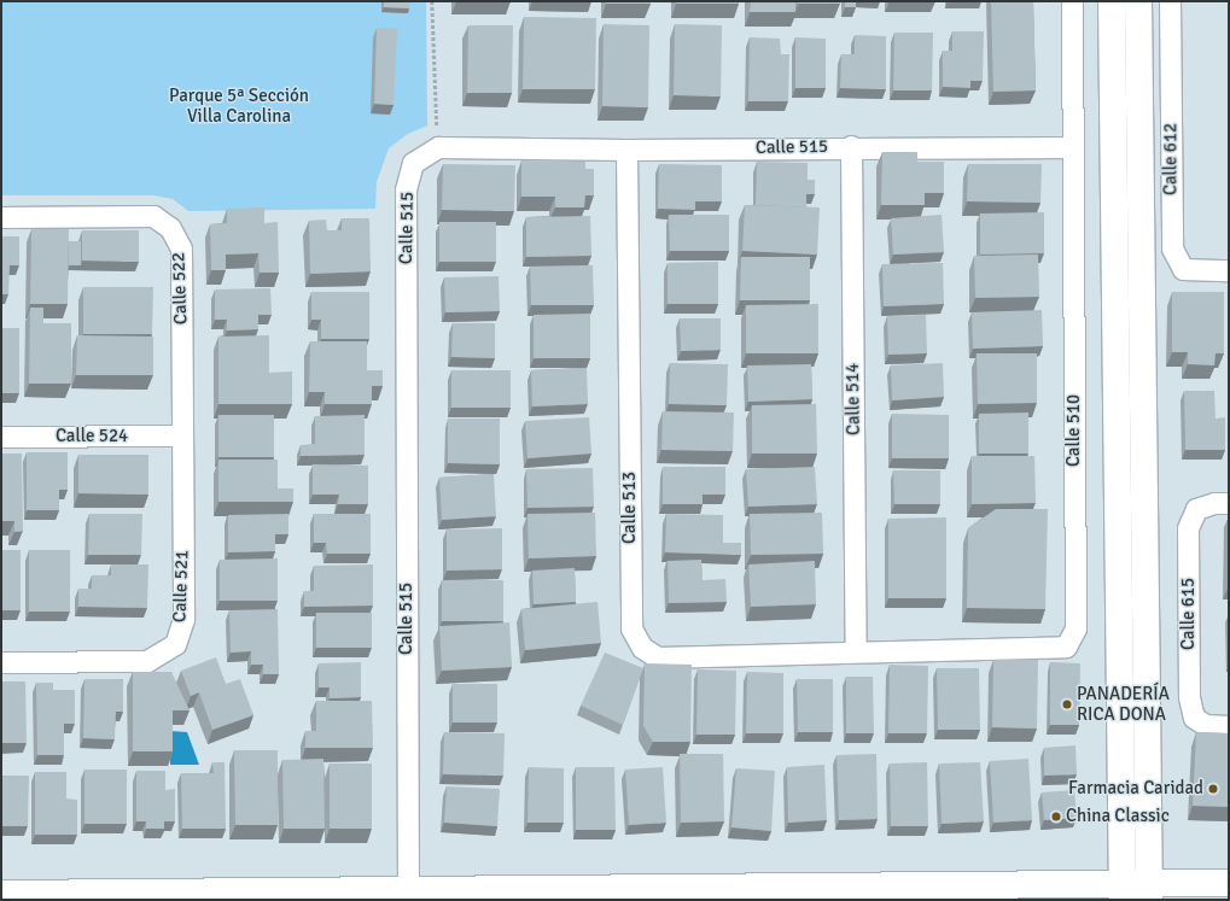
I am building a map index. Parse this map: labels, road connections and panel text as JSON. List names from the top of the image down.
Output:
{
  "streets": {
    "street": [
      "Calle 515",
      "Calle 612",
      "Calle 522",
      "Calle 514",
      "Calle 510",
      "Calle 524",
      "Calle 513",
      "Calle 521",
      "Calle 615"
    ]
  },
  "crossings": [
    ["Calle 515", "Calle 514"],
    ["Calle 515", "Calle 510"],
    ["Calle 515", "Calle 513"],
    ["Calle 522", "Calle 524"],
    ["Calle 522", "Calle 521"],
    ["Calle 514", "Calle 510"],
    ["Calle 514", "Calle 513"],
    ["Calle 510", "Calle 513"],
    ["Calle 524", "Calle 521"]
  ],
  "parks": ["Parque 5ª Sección Villa Carolina"],
  "places": ["PANADERÍA RICA DONA", "Farmacia Caridad", "China Classic"]
}
